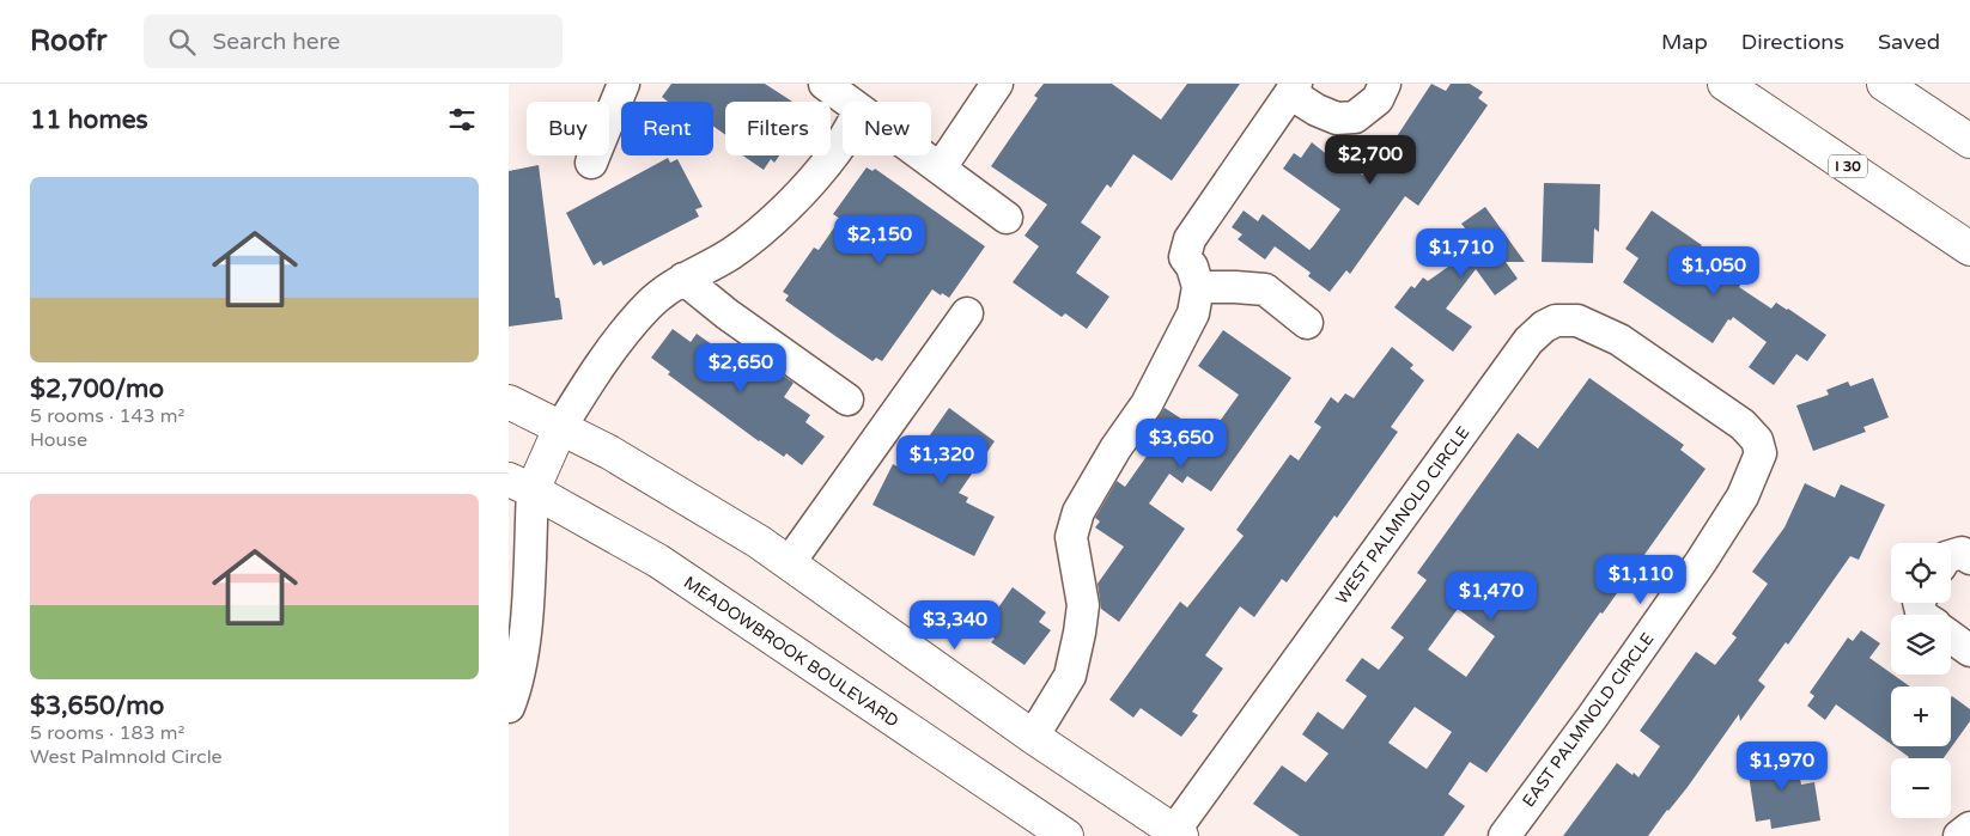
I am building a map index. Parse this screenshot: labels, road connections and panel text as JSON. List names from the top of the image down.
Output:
{
  "streets": {
    "main road": ["I 30", "MEADOWBROOK BOULEVARD"],
    "street": ["WEST PALMNOLD CIRCLE", "EAST PALMNOLD CIRCLE"]
  },
  "crossings": [
    ["WEST PALMNOLD CIRCLE", "EAST PALMNOLD CIRCLE"]
  ],
  "page": {
    "header": "Roofr",
    "search": "Search here",
    "nav": ["Map", "Directions", "Saved"],
    "heading": "11 homes",
    "chip": [
      "Buy",
      "Rent",
      "Filters",
      "New"
    ],
    "price": [
      "$2,700",
      "$2,150",
      "$1,710",
      "$1,050",
      "$2,650",
      "$3,650",
      "$1,320",
      "$1,110",
      "$1,470",
      "$3,340",
      "$1,970"
    ],
    "list": [
      {
        "name": "$2,700/mo",
        "note": "5 rooms · 143 m² · House"
      },
      {
        "name": "$3,650/mo",
        "note": "5 rooms · 183 m² · West Palmnold Circle"
      }
    ],
    "map_buttons": ["+", "−"]
  }
}
